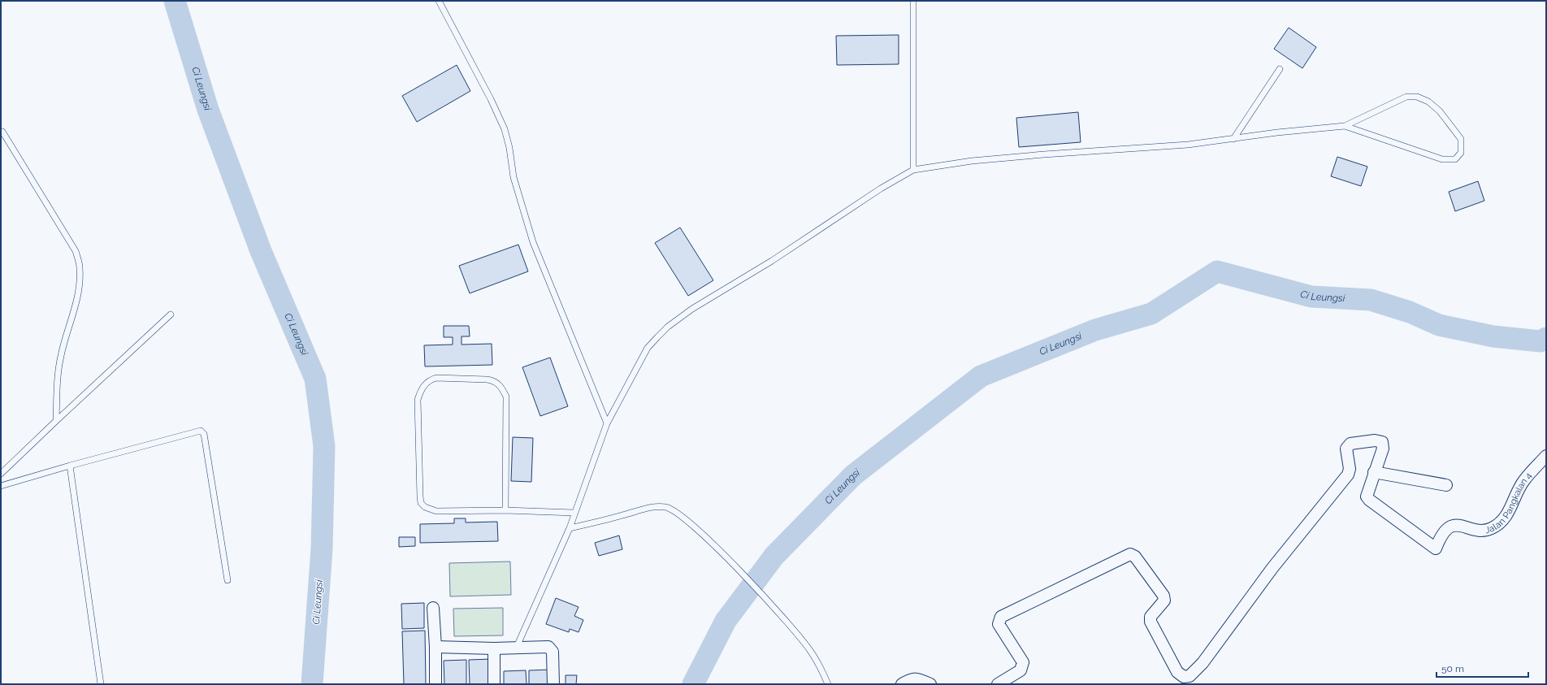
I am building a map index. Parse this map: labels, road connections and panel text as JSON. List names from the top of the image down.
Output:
{
  "streets": {
    "street": ["Jalan Pangkalan 4"]
  },
  "water": ["Ci Leungsi"],
  "scale_bar": "50 m"
}
